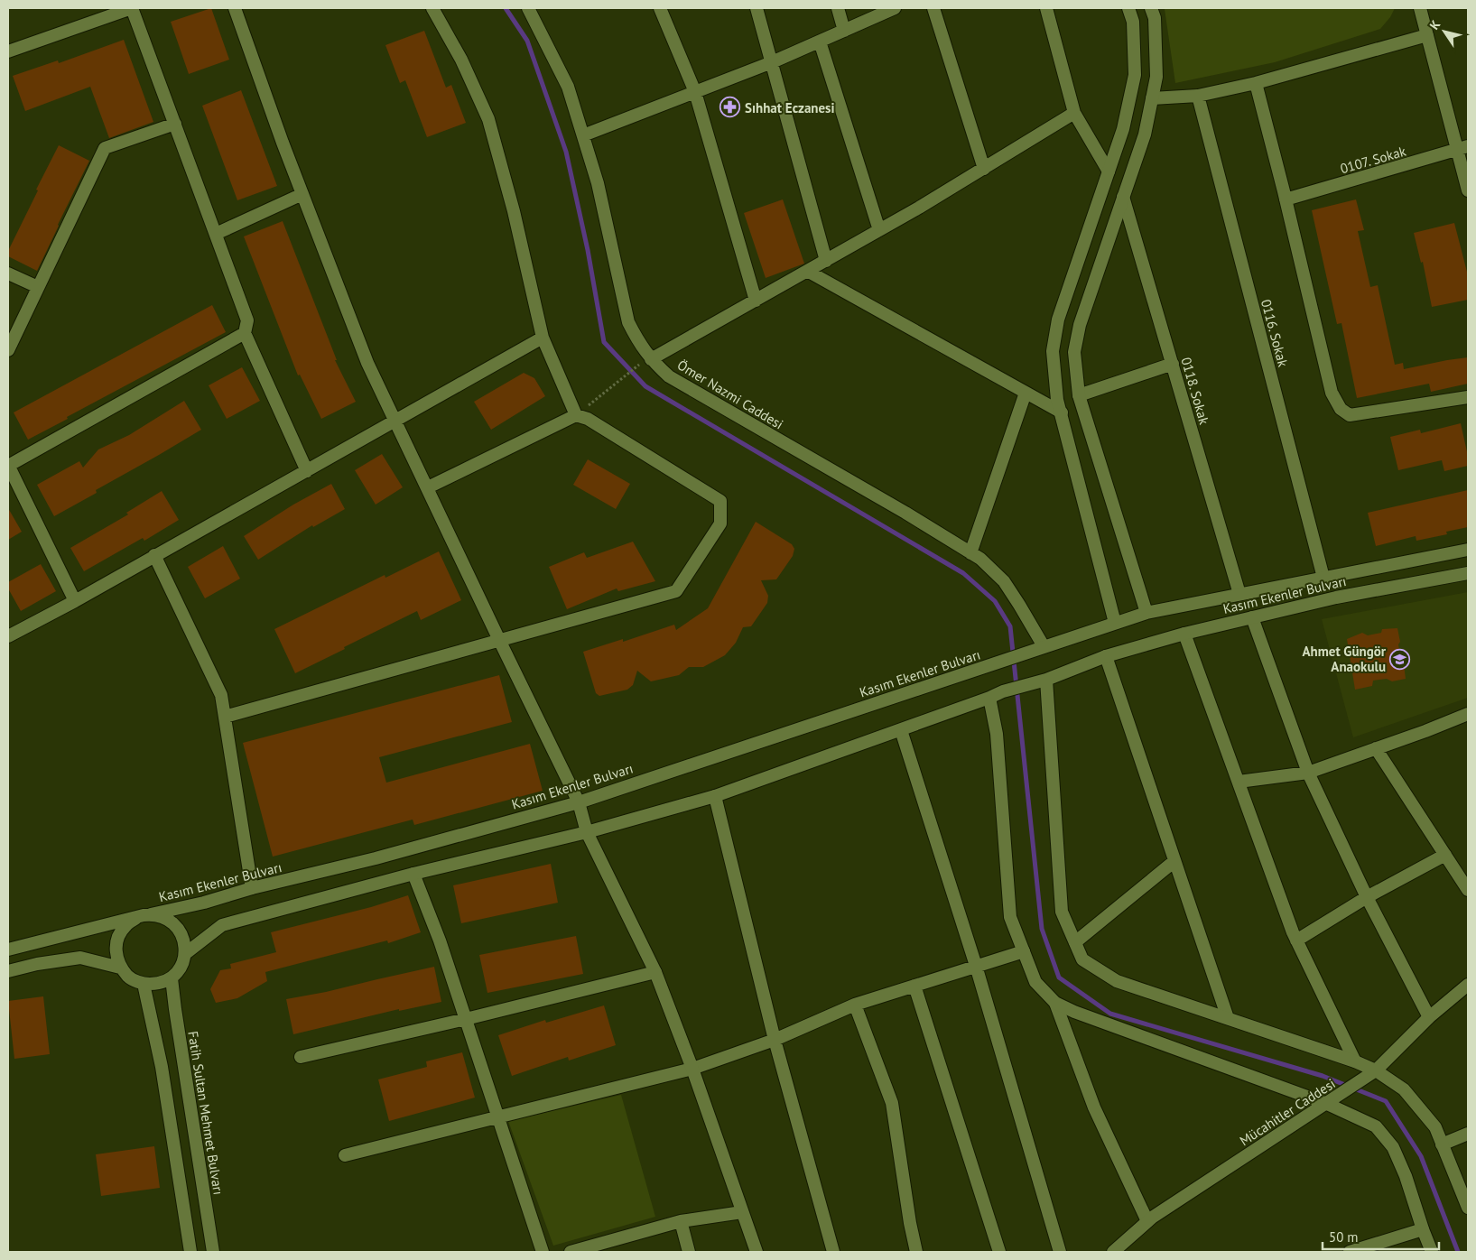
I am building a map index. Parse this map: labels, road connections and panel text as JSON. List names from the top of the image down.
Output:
{
  "streets": {
    "street": [
      "0107. Sokak",
      "0116. Sokak",
      "0118. Sokak",
      "Ömer Nazmi Caddesi",
      "Kasım Ekenler Bulvarı",
      "Mücahitler Caddesi",
      "Fatih Sultan Mehmet Bulvarı"
    ]
  },
  "crossings": [
    ["0116. Sokak", "Kasım Ekenler Bulvarı"],
    ["0118. Sokak", "Kasım Ekenler Bulvarı"],
    ["Ömer Nazmi Caddesi", "Kasım Ekenler Bulvarı"],
    ["Kasım Ekenler Bulvarı", "Fatih Sultan Mehmet Bulvarı"]
  ],
  "places": {
    "pharmacy": ["Sıhhat Eczanesi"],
    "school or university": ["Ahmet Güngör Anaokulu"]
  },
  "scale_bar": "50 m",
  "north": "top left"
}
